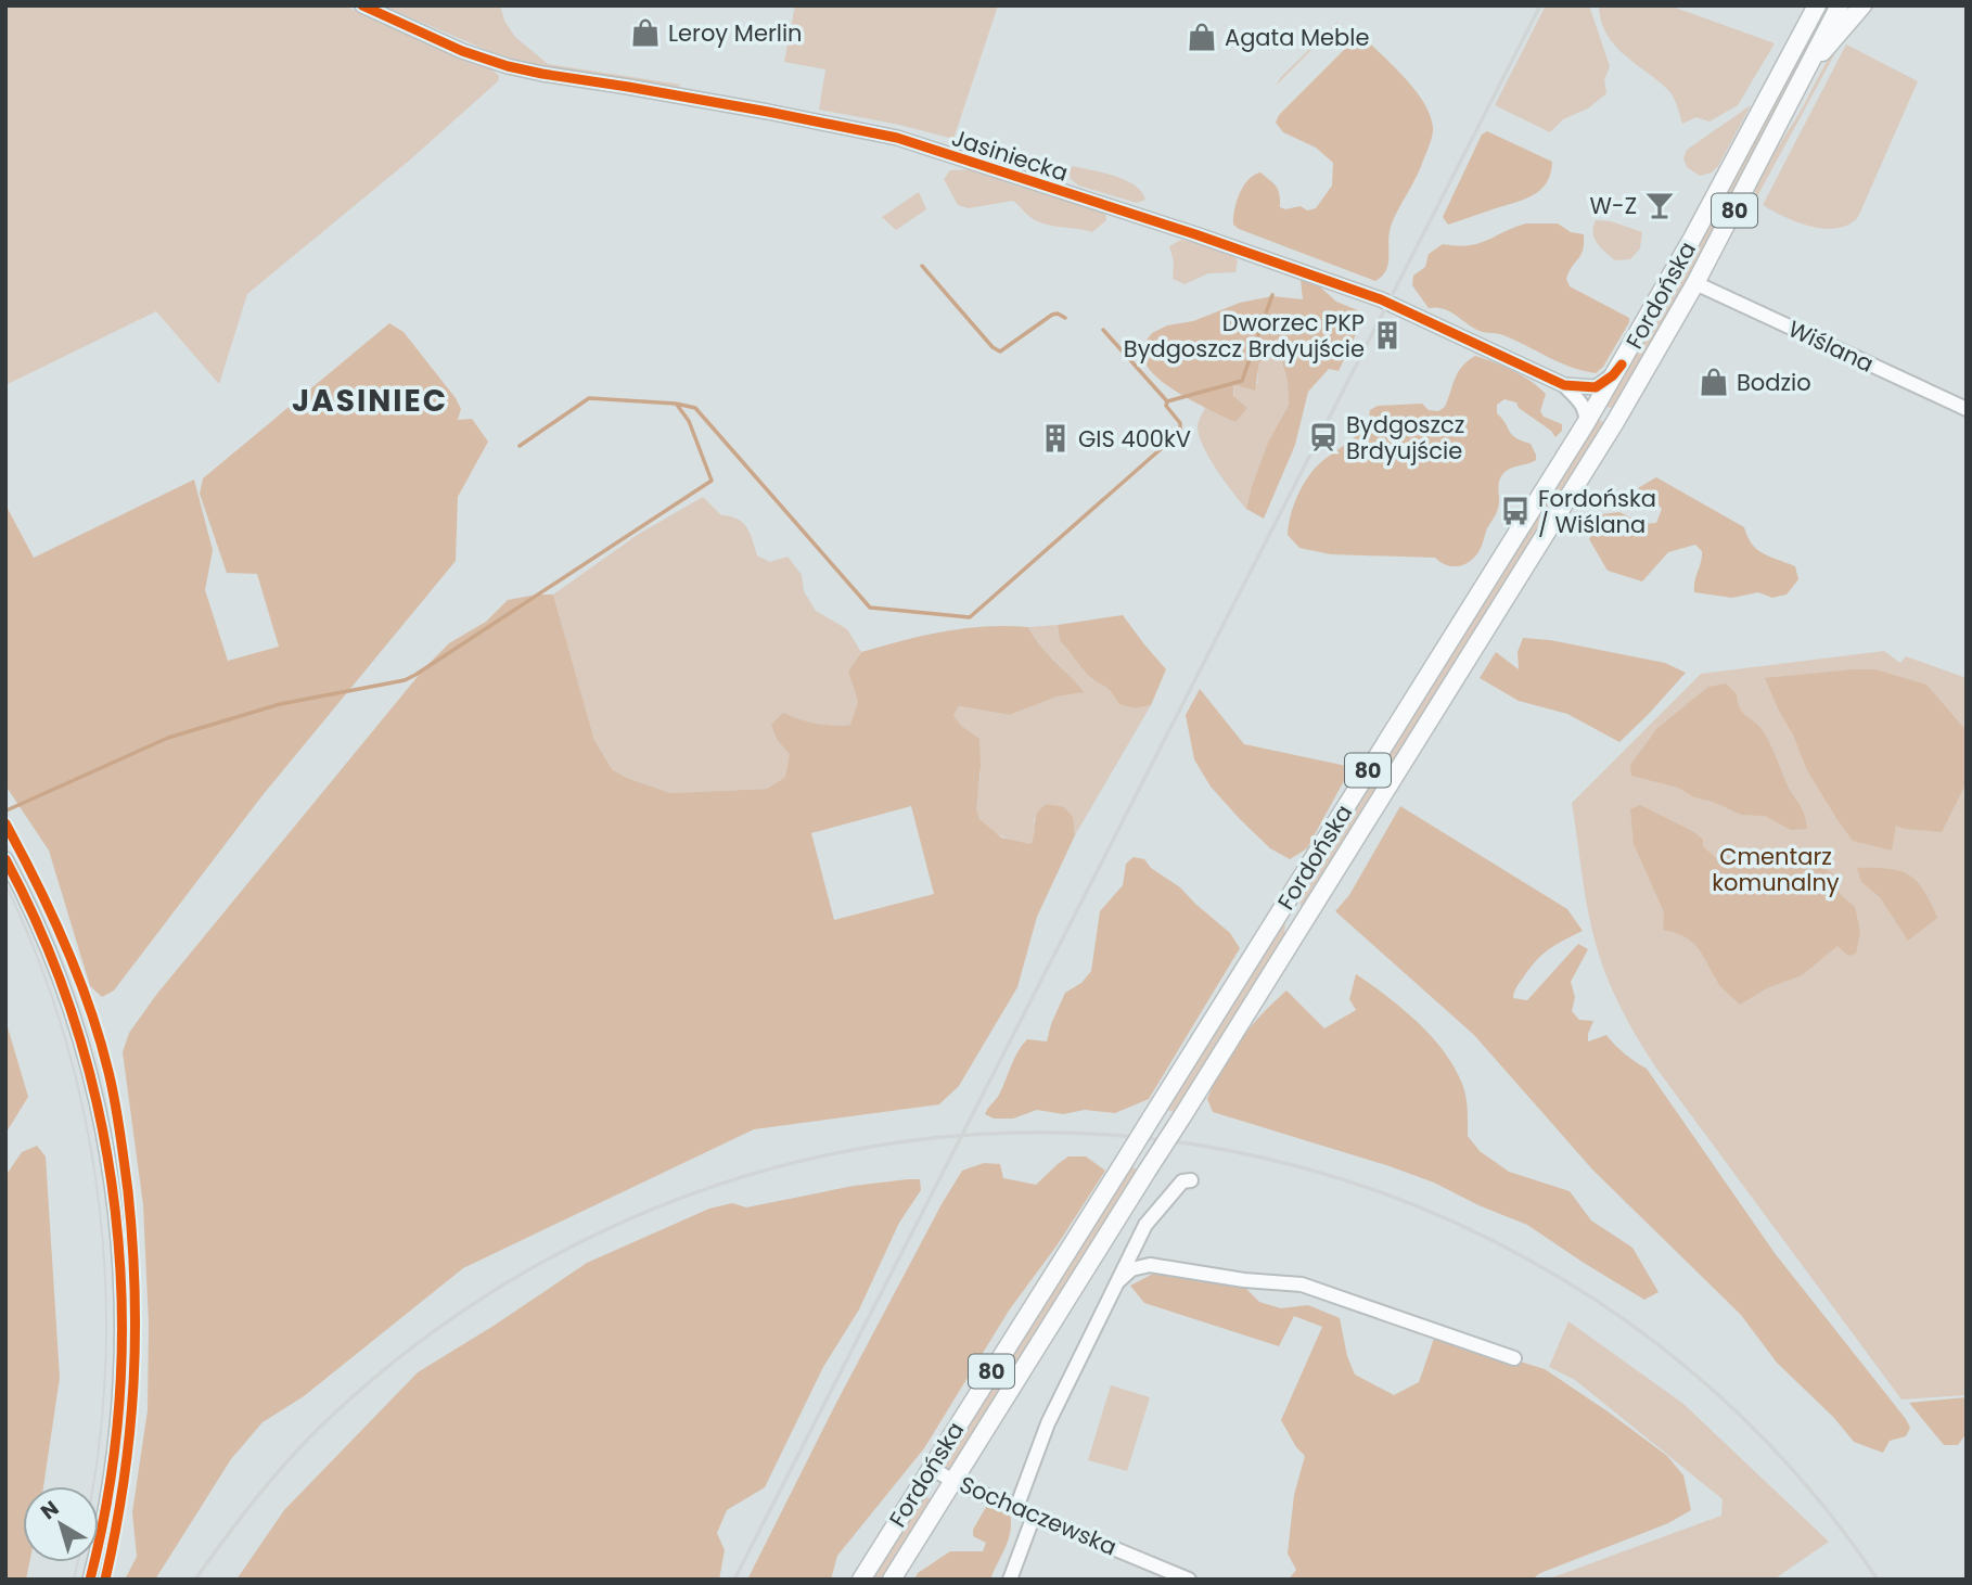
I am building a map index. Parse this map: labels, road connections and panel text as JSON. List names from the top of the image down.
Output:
{
  "streets": {
    "main road": ["80", "Fordońska"],
    "street": ["Jasiniecka", "Wiślana", "Sochaczewska"]
  },
  "crossings": [
    ["Jasiniecka", "Fordońska"],
    ["Fordońska", "Wiślana"],
    ["Fordońska", "Sochaczewska"]
  ],
  "districts": ["JASINIEC"],
  "parks": ["Cmentarz komunalny"],
  "places": {
    "shop": ["Leroy Merlin", "Agata Meble", "Bodzio"],
    "bar": ["W-Z"],
    "building": ["Dworzec PKP Bydgoszcz Brdyujście", "GIS 400kV"],
    "station": ["Bydgoszcz Brdyujście"],
    "bus stop": ["Fordońska / Wiślana"]
  },
  "north": "top left"
}
